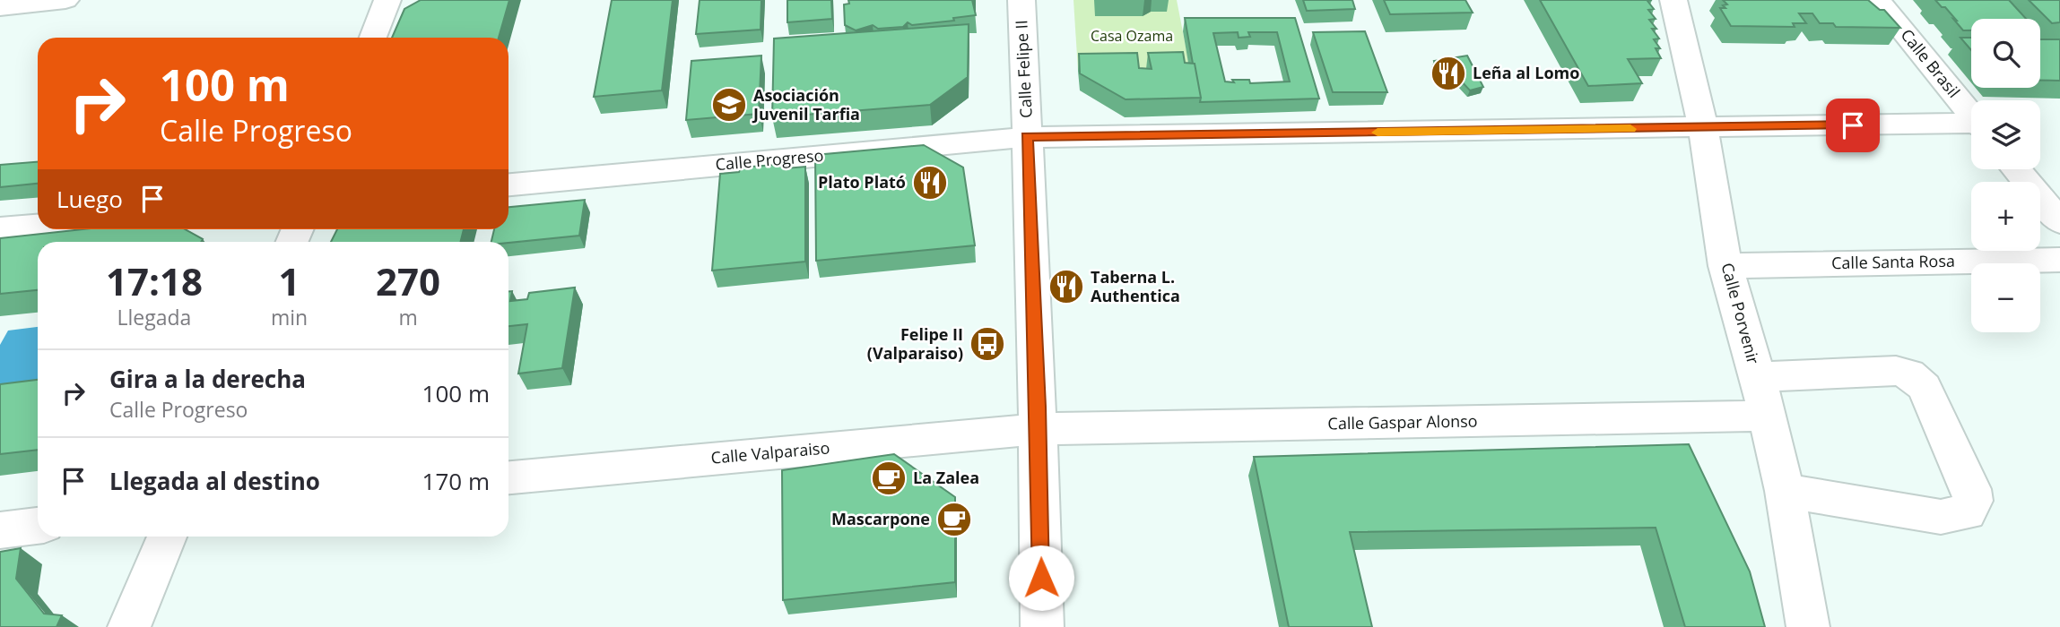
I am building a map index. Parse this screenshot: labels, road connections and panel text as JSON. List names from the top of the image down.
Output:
{
  "streets": {
    "street": [
      "Calle Brasil",
      "Calle Felipe II",
      "Calle Progreso",
      "Calle Santa Rosa",
      "Calle Porvenir",
      "Calle Gaspar Alonso",
      "Calle Valparaiso"
    ]
  },
  "crossings": [
    ["Calle Felipe II", "Calle Progreso"],
    ["Calle Felipe II", "Calle Gaspar Alonso"],
    ["Calle Felipe II", "Calle Valparaiso"],
    ["Calle Progreso", "Calle Porvenir"],
    ["Calle Santa Rosa", "Calle Porvenir"],
    ["Calle Porvenir", "Calle Gaspar Alonso"],
    ["Calle Gaspar Alonso", "Calle Valparaiso"]
  ],
  "parks": ["Casa Ozama"],
  "places": {
    "restaurant": ["Leña al Lomo", "Plato Plató", "Taberna L. Authentica"],
    "school or university": ["Asociación Juvenil Tarfia"],
    "bus stop": ["Felipe II (Valparaiso)"],
    "cafe": ["La Zalea", "Mascarpone"]
  },
  "page": {
    "map_buttons": ["+", "−"],
    "turn": ["100 m", "Calle Progreso"],
    "then": "Luego",
    "eta": [
      "17:18",
      "Llegada",
      "1",
      "min",
      "270",
      "m"
    ],
    "list": [
      {
        "name": "Gira a la derecha",
        "note": "Calle Progreso",
        "value": "100 m"
      },
      {
        "name": "Llegada al destino",
        "value": "170 m"
      }
    ]
  }
}
